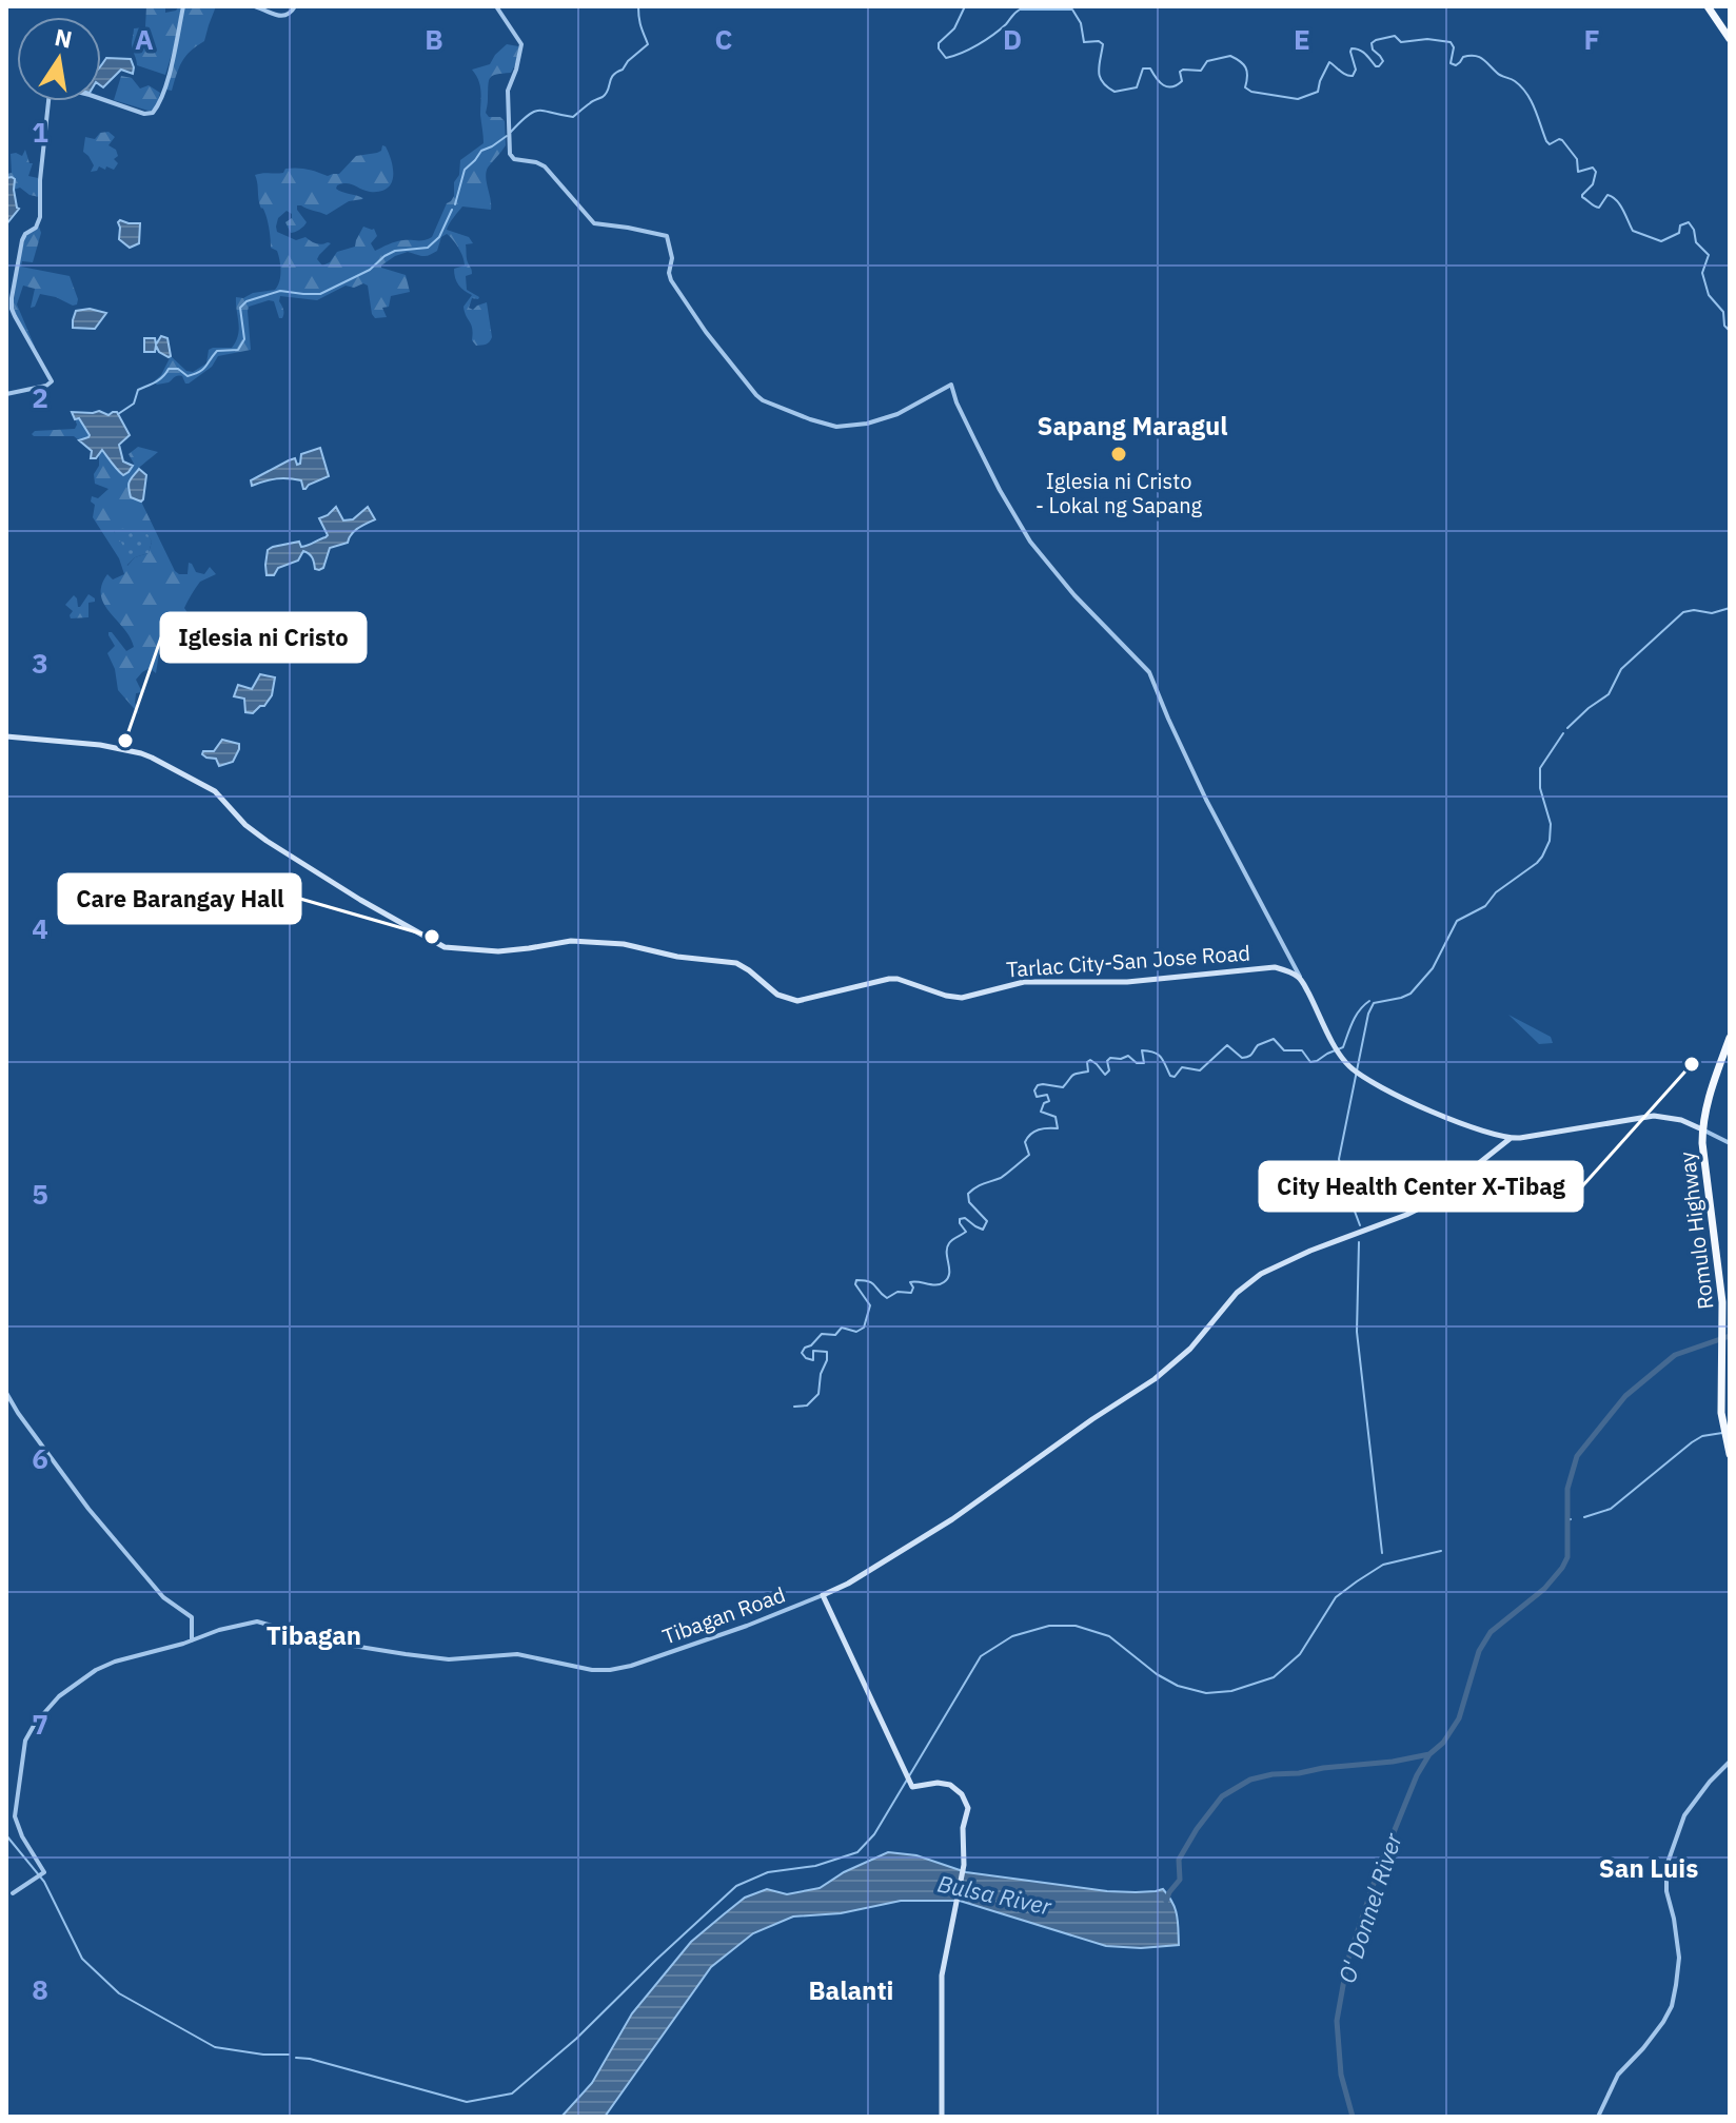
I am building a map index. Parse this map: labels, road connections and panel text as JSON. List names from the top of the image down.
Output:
{
  "streets": {
    "highway": ["Romulo Highway"],
    "main road": ["Tarlac City-San Jose Road", "Tibagan Road"]
  },
  "districts": [
    "Sapang Maragul",
    "Tibagan",
    "San Luis",
    "Balanti"
  ],
  "water": ["Bulsa River", "O' Donnel River"],
  "places": [
    "Iglesia ni Cristo - Lokal ng Sapang",
    "Iglesia ni Cristo",
    "Care Barangay Hall",
    "City Health Center X-Tibag"
  ],
  "north": "top",
  "grid": {
    "columns": [
      "A",
      "B",
      "C",
      "D",
      "E",
      "F"
    ],
    "rows": [
      "1",
      "2",
      "3",
      "4",
      "5",
      "6",
      "7",
      "8"
    ]
  }
}
